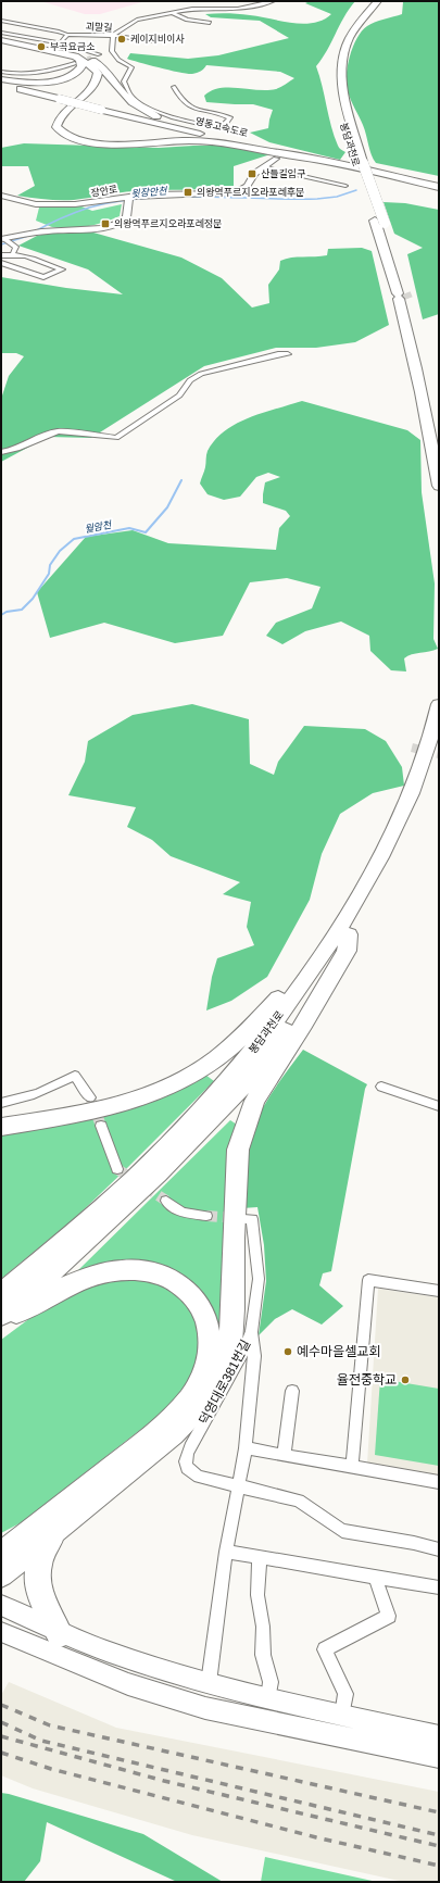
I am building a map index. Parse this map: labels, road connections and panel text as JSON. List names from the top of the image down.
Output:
{
  "streets": {
    "highway": ["영동고속도로", "봉담과천로"],
    "street": ["괴말길", "장안로", "덕영대로381번길"]
  },
  "water": ["윗장안천", "월암천"],
  "places": {
    "other": [
      "케이지비이사",
      "부곡요금소",
      "예수마을셀교회",
      "율전중학교"
    ],
    "transit": ["산들길입구", "의왕역푸르지오라포레후문", "의왕역푸르지오라포레정문"]
  }
}
